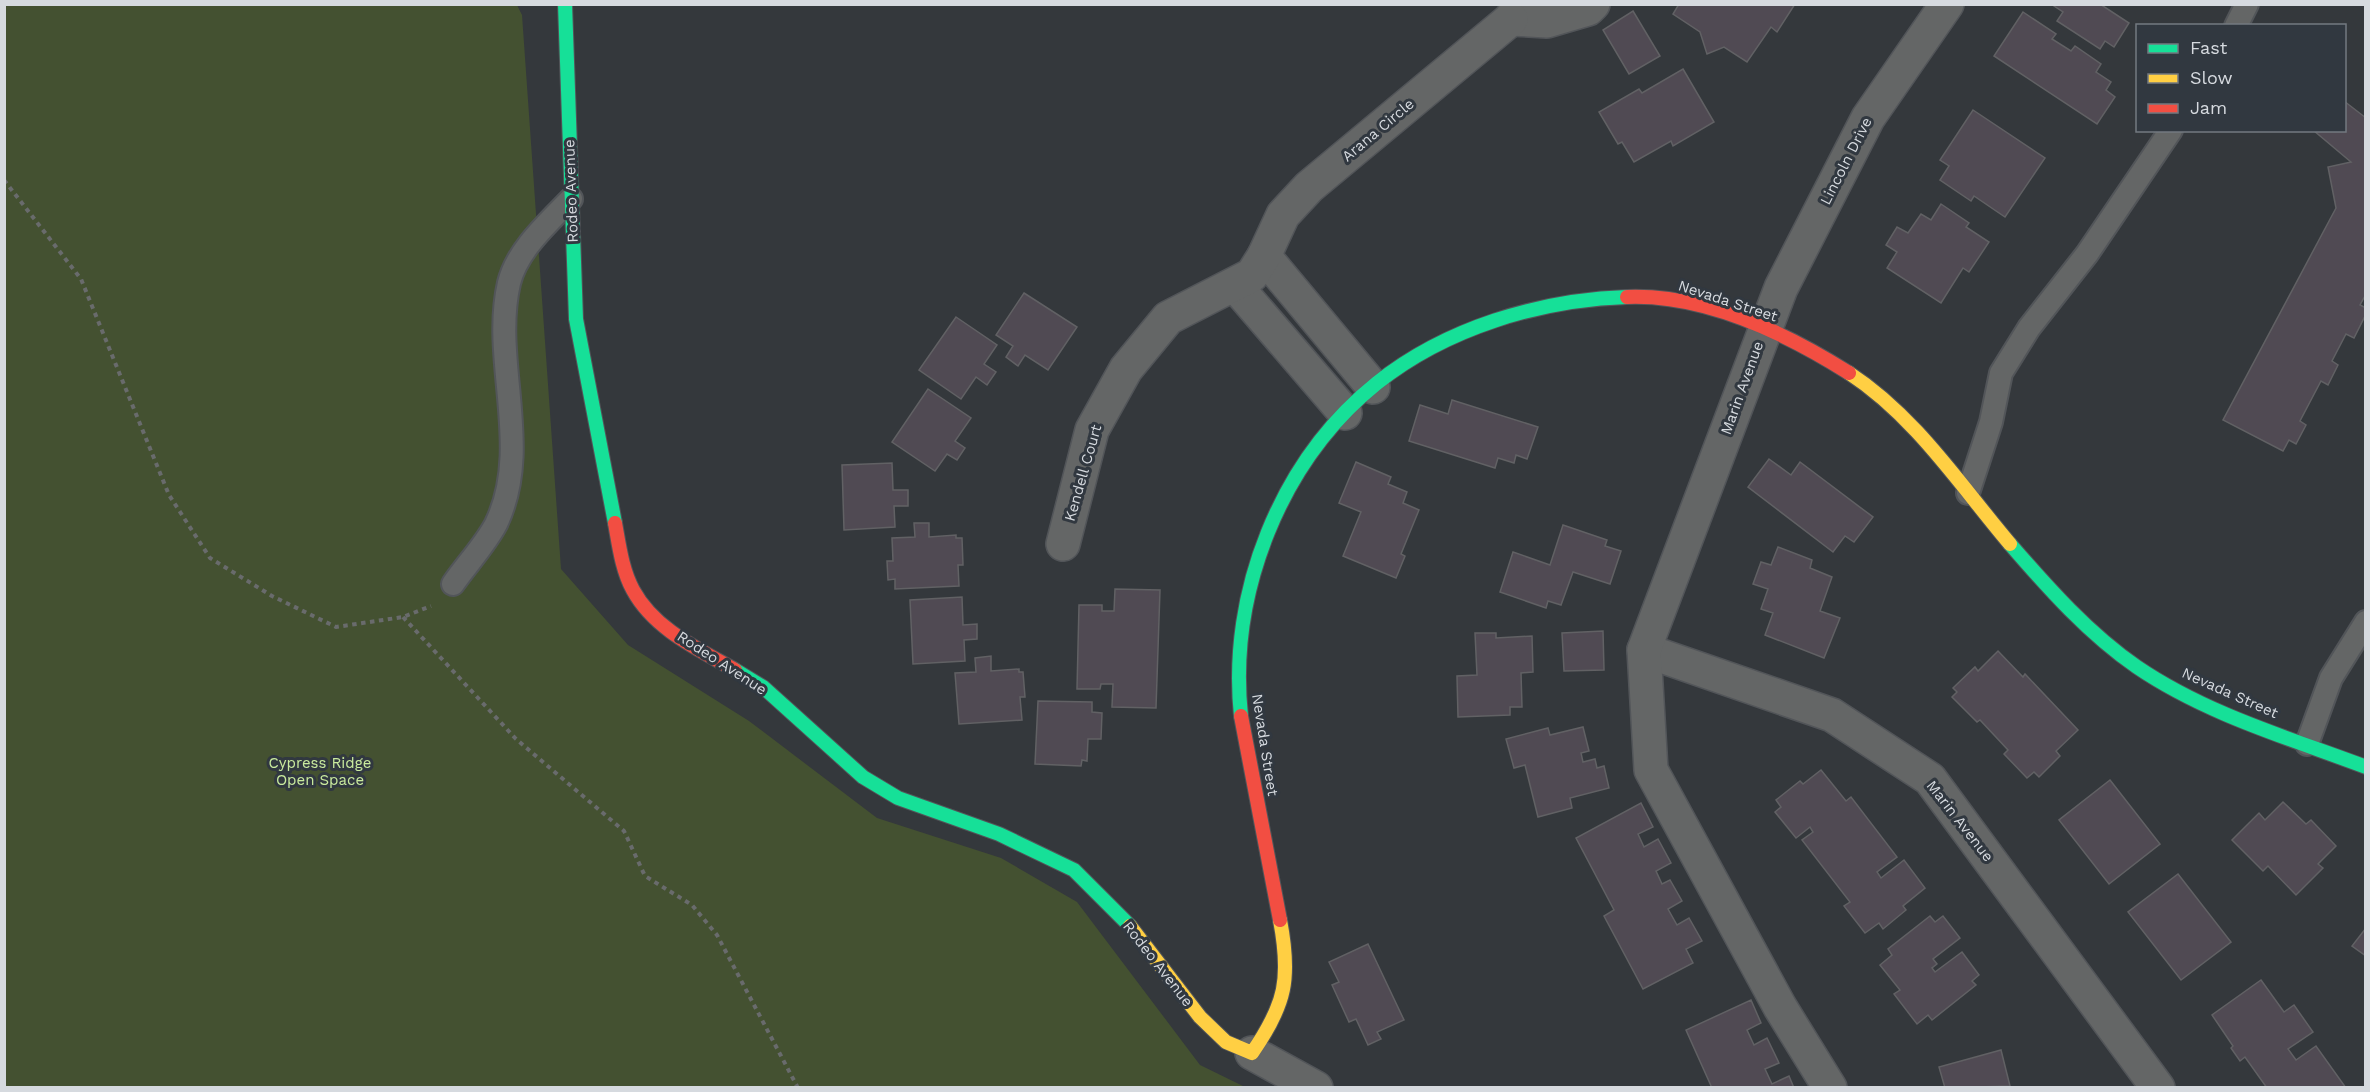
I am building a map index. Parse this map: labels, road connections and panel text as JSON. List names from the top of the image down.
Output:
{
  "streets": {
    "street": [
      "Arana Circle",
      "Lincoln Drive",
      "Rodeo Avenue",
      "Nevada Street",
      "Marin Avenue",
      "Kendell Court"
    ]
  },
  "crossings": [
    ["Arana Circle", "Kendell Court"],
    ["Lincoln Drive", "Nevada Street"],
    ["Lincoln Drive", "Marin Avenue"],
    ["Rodeo Avenue", "Nevada Street"],
    ["Nevada Street", "Marin Avenue"]
  ],
  "parks": ["Cypress Ridge Open Space"],
  "legend": ["Fast", "Slow", "Jam"]
}
